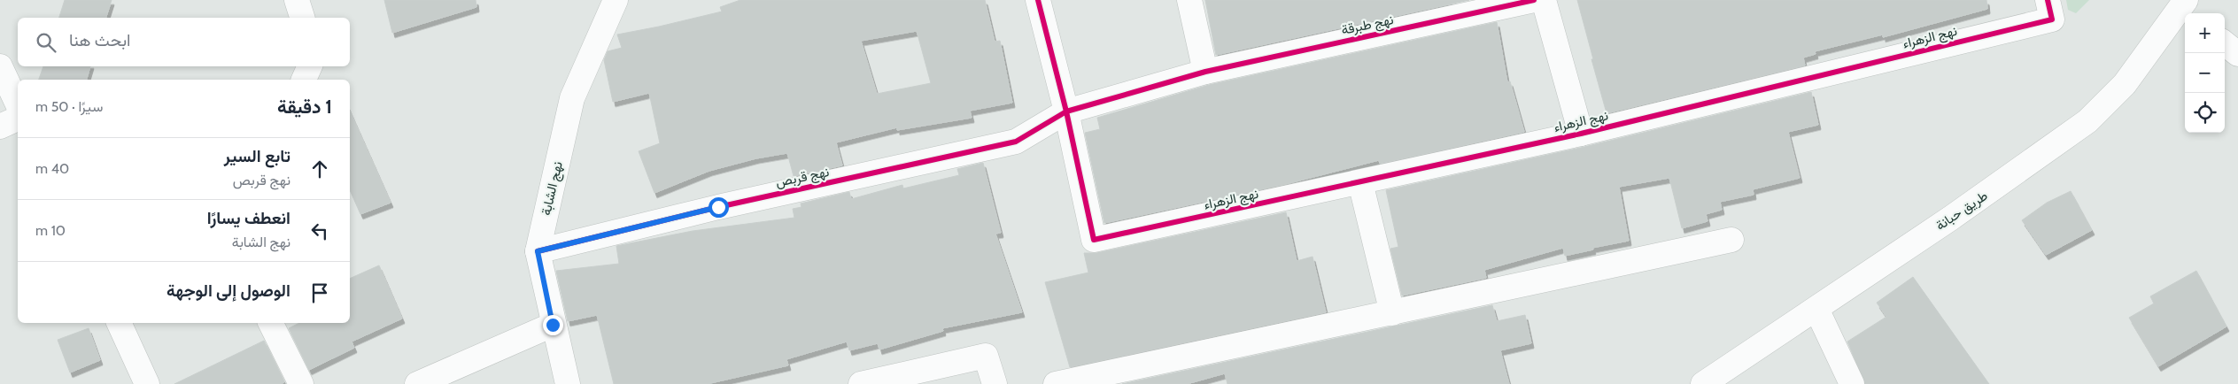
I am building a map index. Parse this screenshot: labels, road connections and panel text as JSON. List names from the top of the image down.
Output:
{
  "streets": {
    "street": [
      "نهج طبرقة",
      "نهج الزهراء",
      "نهج قربص",
      "نهج الشابة",
      "طريق حبانة"
    ]
  },
  "crossings": [
    ["نهج طبرقة", "نهج الزهراء"],
    ["نهج طبرقة", "نهج قربص"],
    ["نهج الزهراء", "نهج قربص"],
    ["نهج قربص", "نهج الشابة"]
  ],
  "page": {
    "map_buttons": ["+", "−"],
    "search": "ابحث هنا",
    "heading": ["1 دقيقة", "سيرًا · 50 m"],
    "list": [
      ["تابع السير", "نهج قربص", "40 m"],
      ["انعطف يسارًا", "نهج الشابة", "10 m"],
      "الوصول إلى الوجهة"
    ]
  }
}
